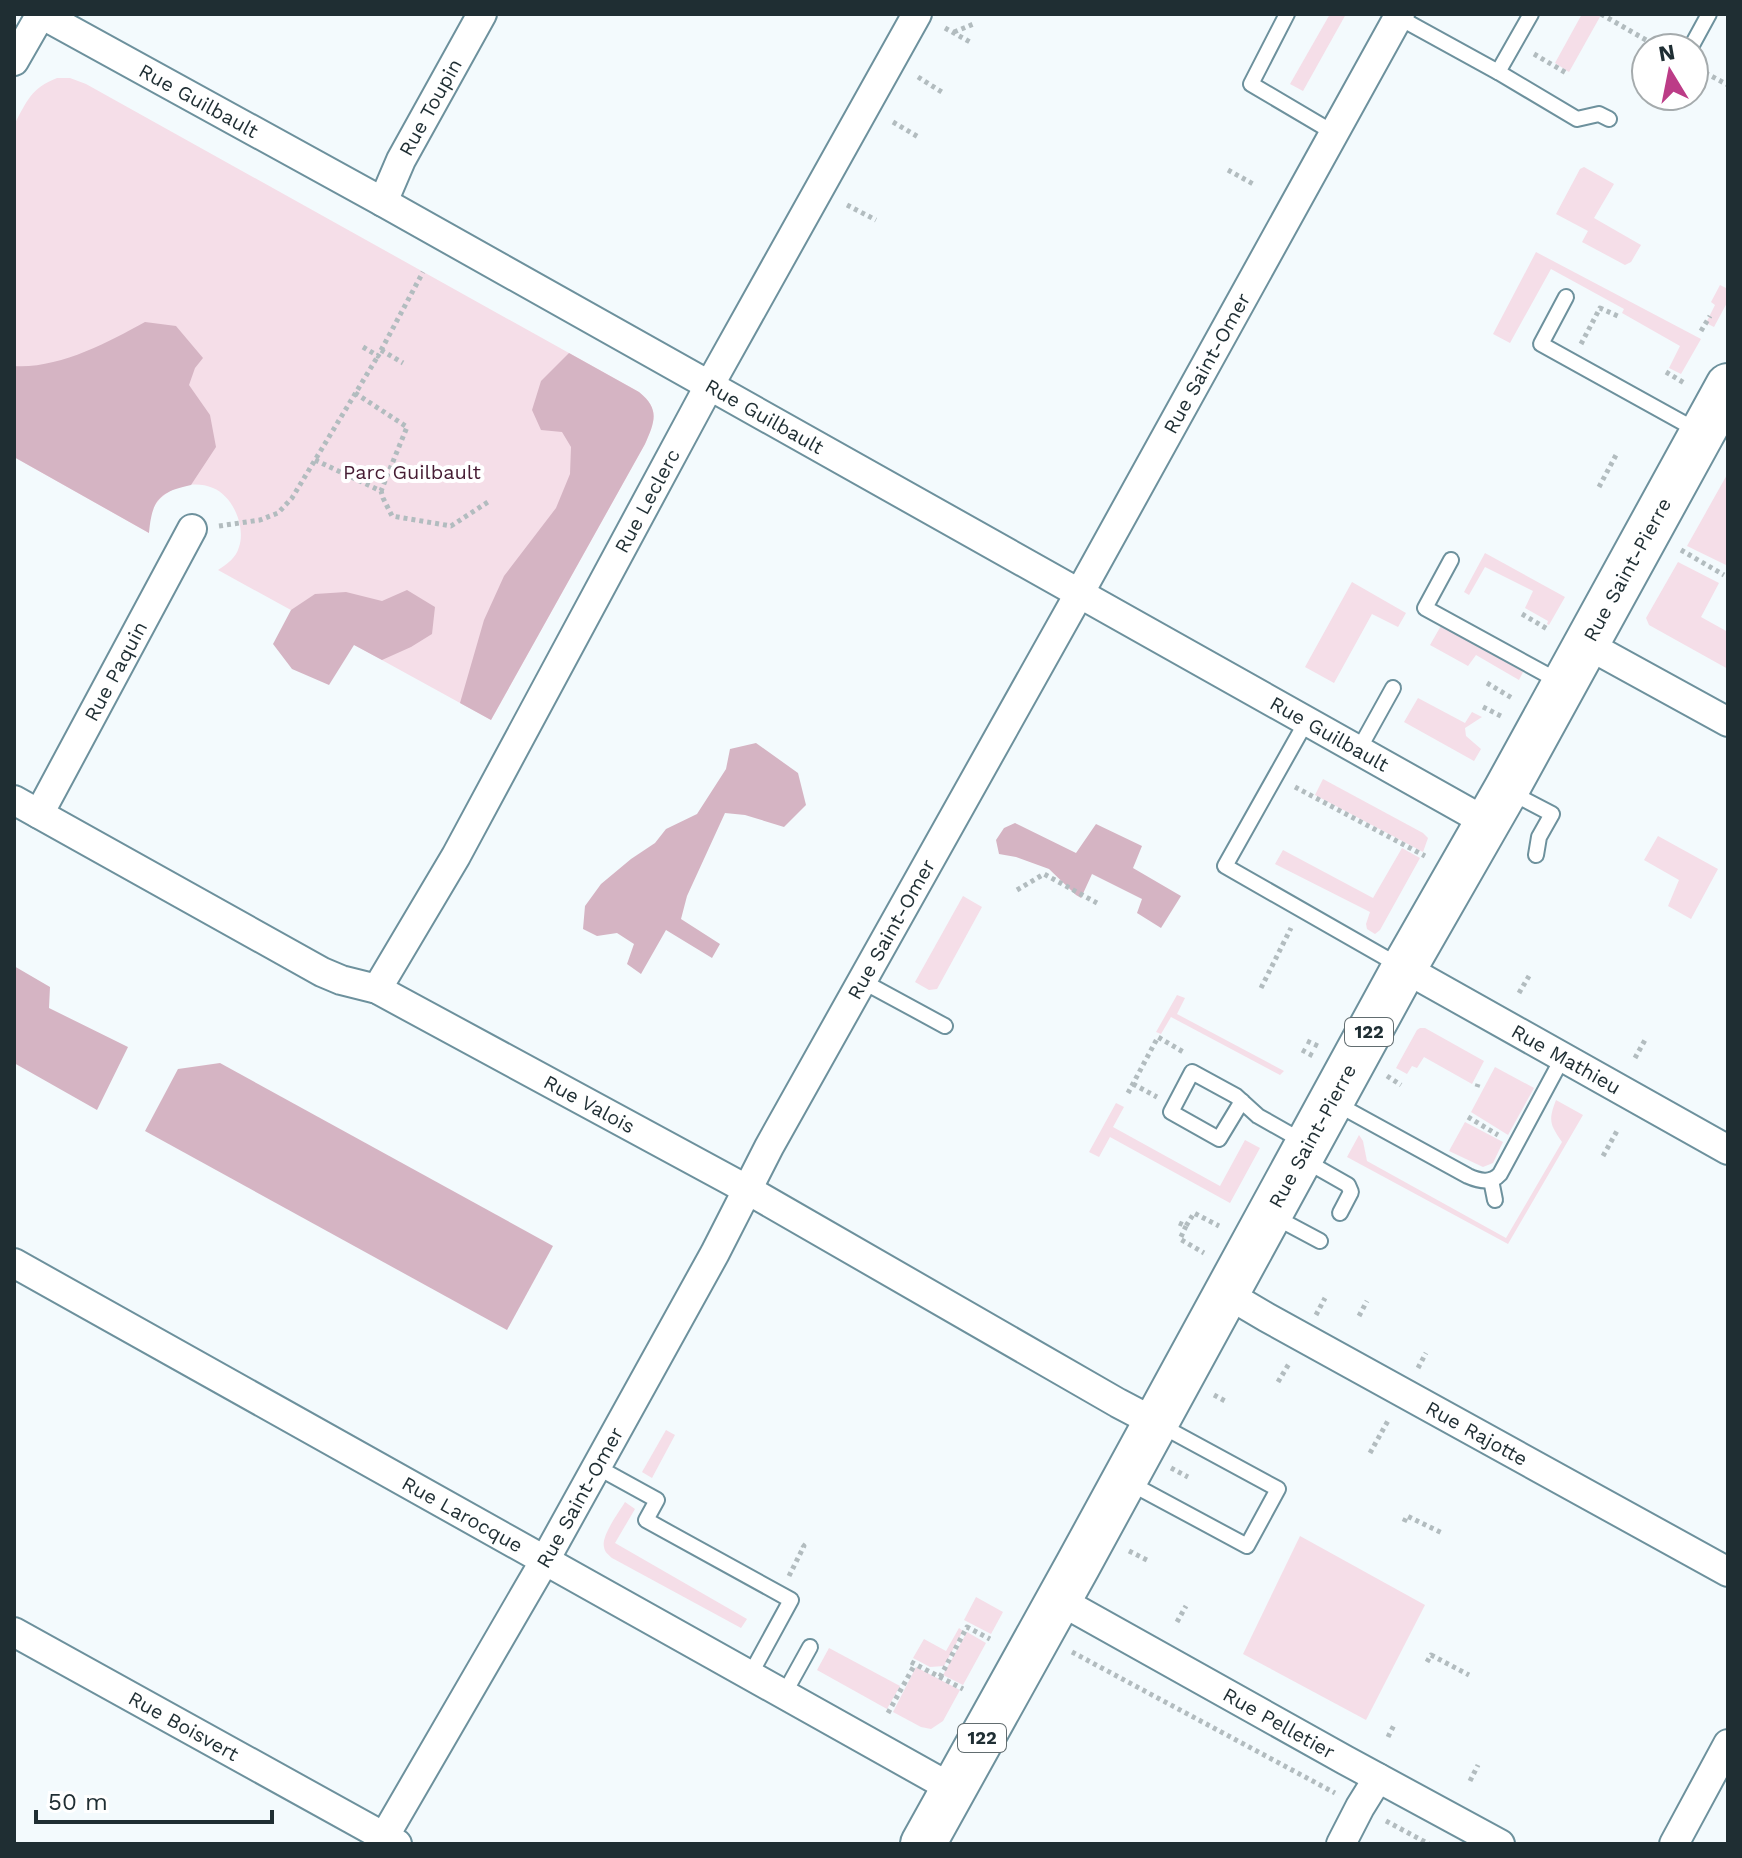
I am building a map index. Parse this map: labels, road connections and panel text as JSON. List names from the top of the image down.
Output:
{
  "streets": {
    "main road": ["Rue Saint-Pierre", "122"],
    "street": [
      "Rue Guilbault",
      "Rue Toupin",
      "Rue Saint-Omer",
      "Rue Leclerc",
      "Rue Paquin",
      "Rue Mathieu",
      "Rue Valois",
      "Rue Rajotte",
      "Rue Larocque",
      "Rue Pelletier",
      "Rue Boisvert"
    ]
  },
  "crossings": [
    ["Rue Guilbault", "Rue Toupin"],
    ["Rue Guilbault", "Rue Saint-Omer"],
    ["Rue Guilbault", "Rue Leclerc"],
    ["Rue Guilbault", "Rue Saint-Pierre"],
    ["Rue Saint-Omer", "Rue Valois"],
    ["Rue Saint-Omer", "Rue Larocque"],
    ["Rue Saint-Omer", "Rue Boisvert"],
    ["Rue Leclerc", "Rue Valois"],
    ["Rue Saint-Pierre", "Rue Mathieu"],
    ["Rue Saint-Pierre", "Rue Valois"],
    ["Rue Saint-Pierre", "Rue Rajotte"],
    ["Rue Saint-Pierre", "Rue Larocque"],
    ["Rue Saint-Pierre", "Rue Pelletier"],
    ["Rue Paquin", "Rue Valois"]
  ],
  "parks": ["Parc Guilbault"],
  "scale_bar": "50 m",
  "north": "top"
}
